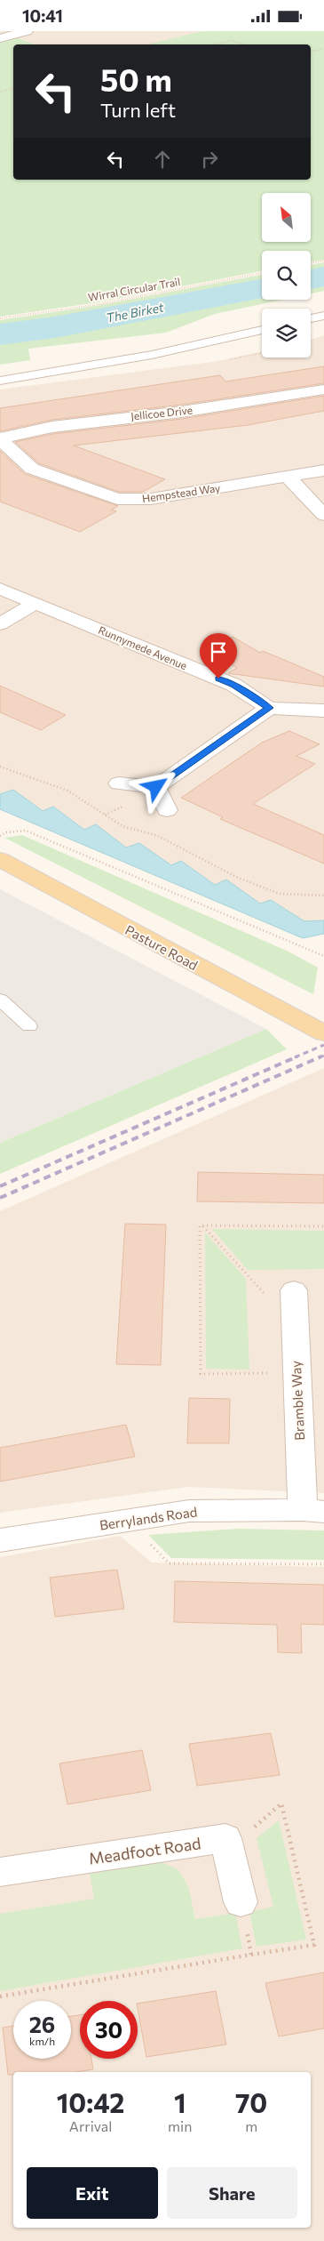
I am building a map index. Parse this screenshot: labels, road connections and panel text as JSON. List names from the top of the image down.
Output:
{
  "streets": {
    "main road": ["Pasture Road"],
    "street": [
      "Jellicoe Drive",
      "Hempstead Way",
      "Runnymede Avenue",
      "Bramble Way",
      "Berrylands Road",
      "Meadfoot Road"
    ],
    "path": ["Wirral Circular Trail"]
  },
  "crossings": [
    ["Jellicoe Drive", "Hempstead Way"],
    ["Bramble Way", "Berrylands Road"]
  ],
  "water": ["The Birket"],
  "north": "top left",
  "page": {
    "status": "10:41",
    "turn": ["50 m", "Turn left"],
    "speed": "26 km/h",
    "limit": "30",
    "eta": [
      "10:42",
      "Arrival",
      "1",
      "min",
      "70",
      "m"
    ],
    "buttons": ["Exit", "Share"]
  }
}
